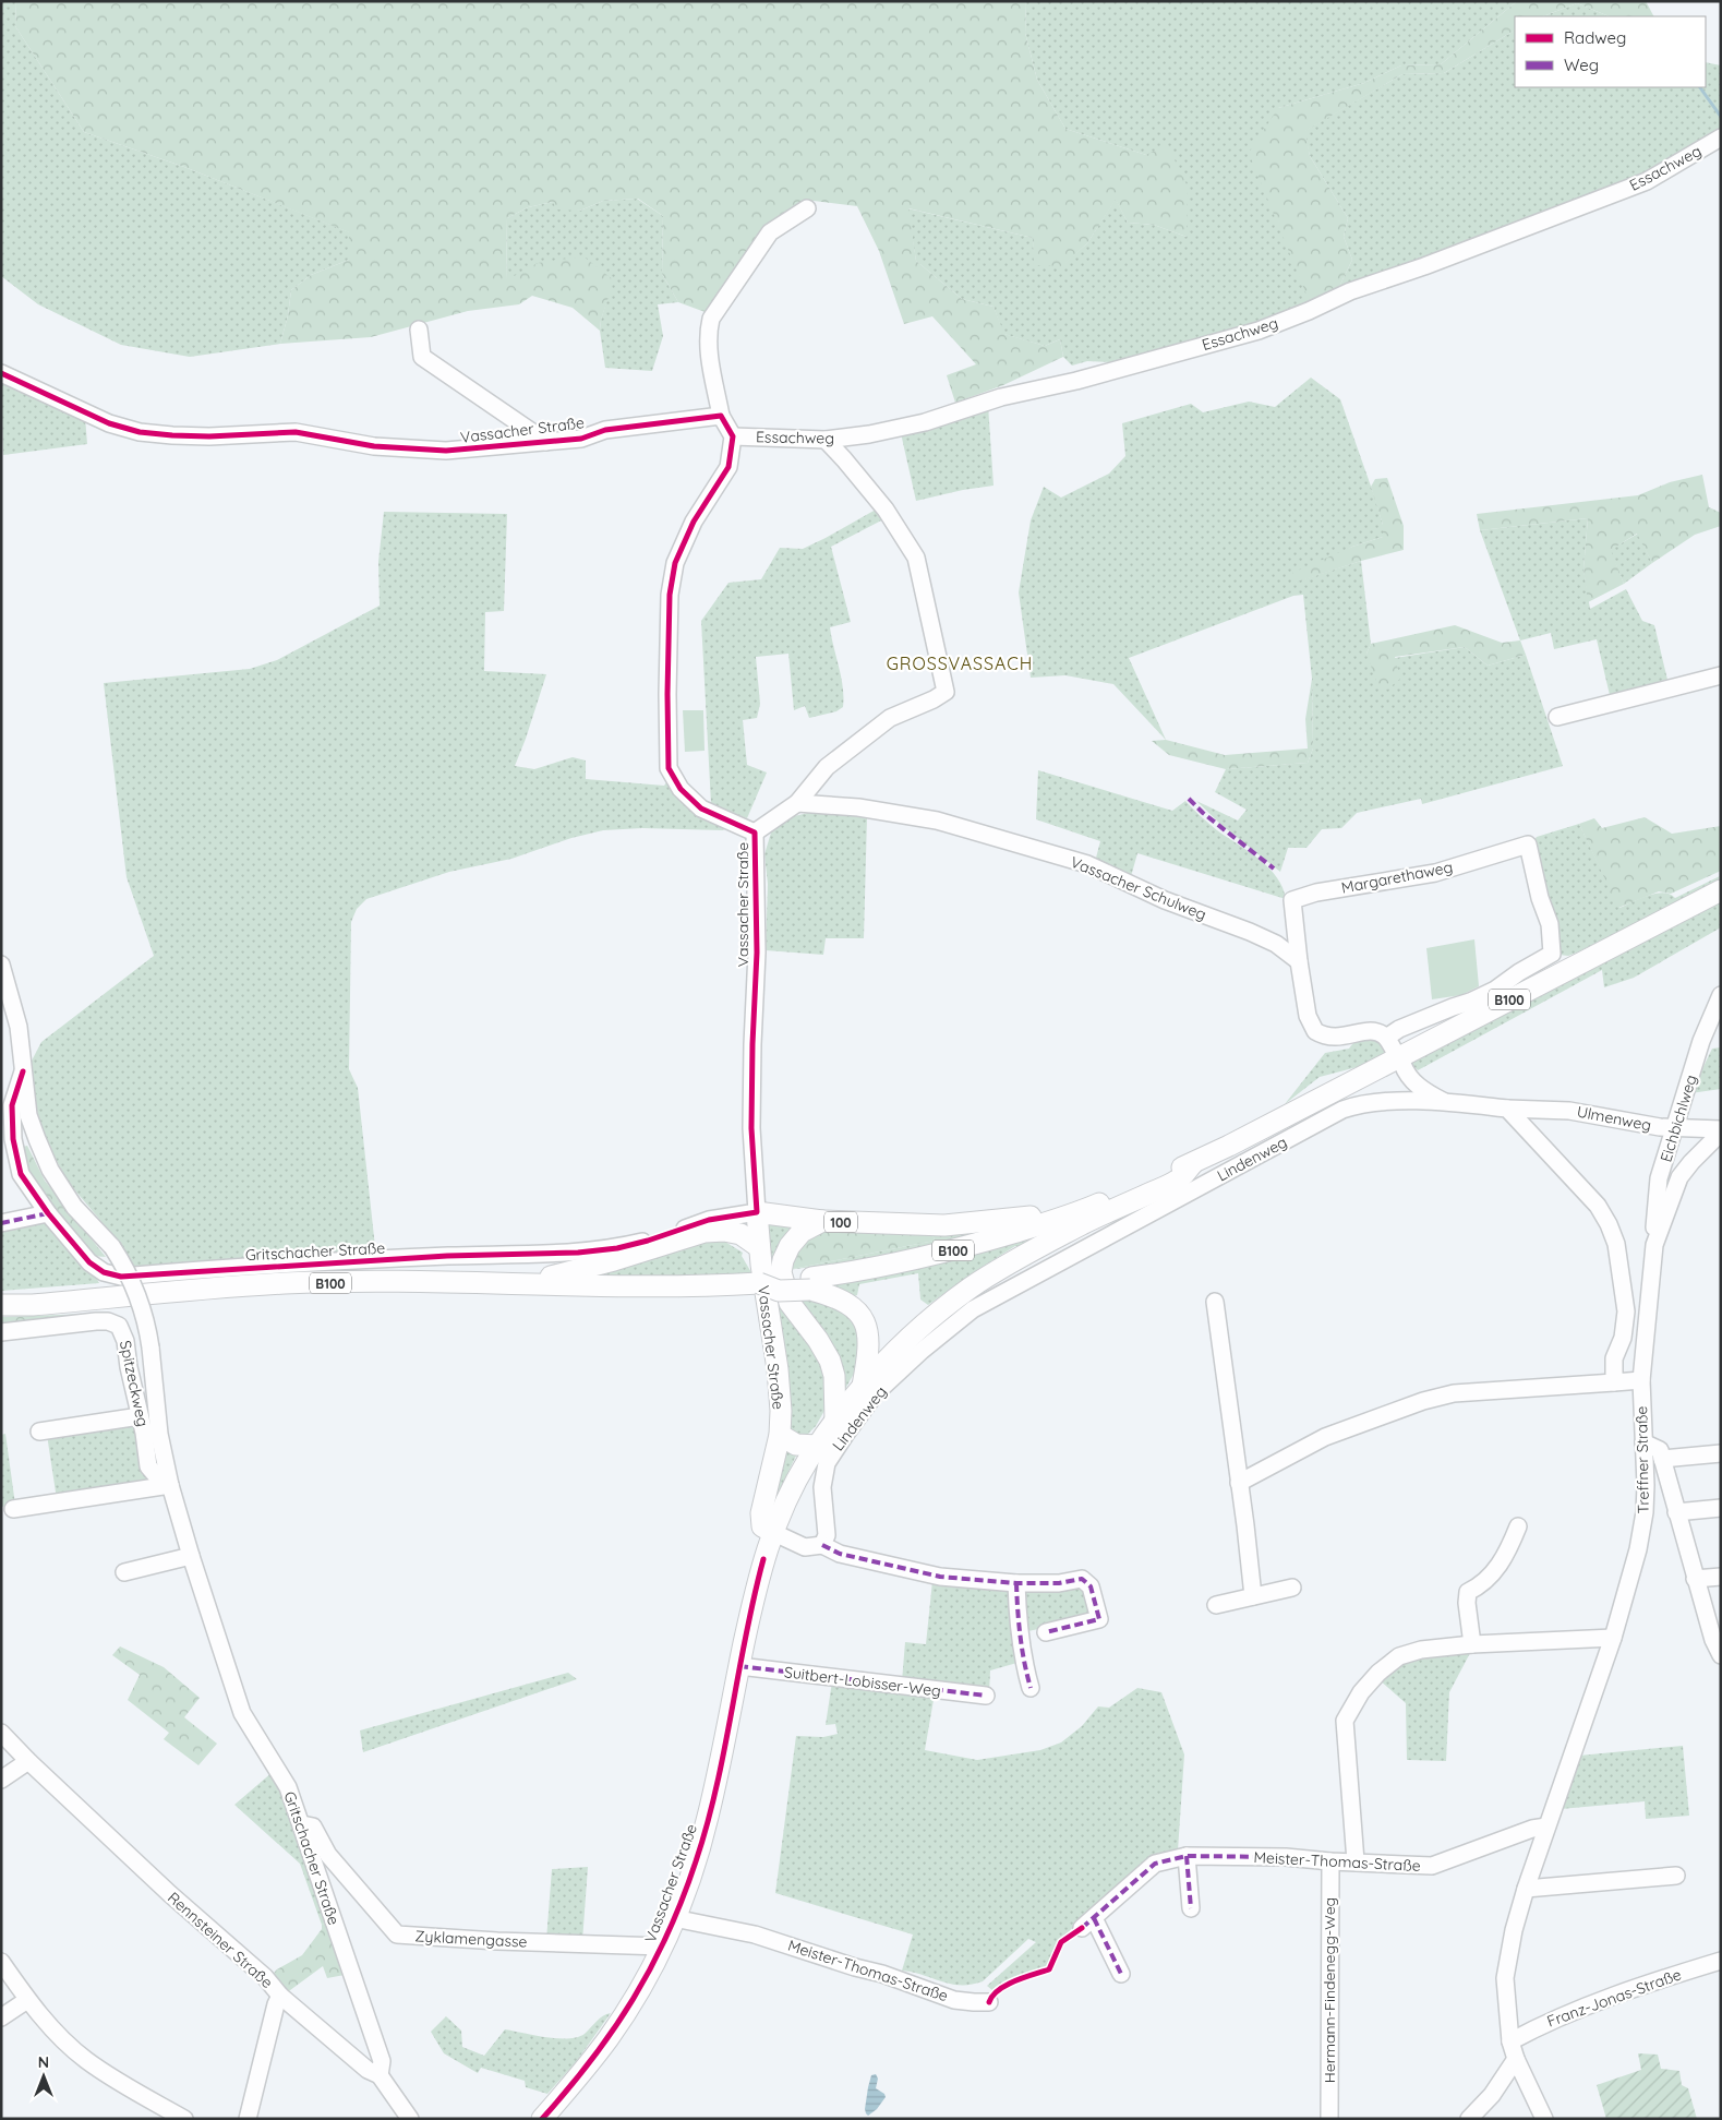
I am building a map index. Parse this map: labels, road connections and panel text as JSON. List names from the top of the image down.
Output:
{
  "streets": {
    "main road": ["Vassacher Straße", "B100", "100"],
    "street": [
      "Essachweg",
      "Margarethaweg",
      "Vassacher Schulweg",
      "Ulmenweg",
      "Eichbichlweg",
      "Lindenweg",
      "Gritschacher Straße",
      "Spitzeckweg",
      "Treffner Straße",
      "Suitbert-Lobisser-Weg",
      "Meister-Thomas-Straße",
      "Zyklamengasse",
      "Rennsteiner Straße",
      "Hermann-Findenegg-Weg",
      "Franz-Jonas-Straße"
    ]
  },
  "crossings": [
    ["Essachweg", "Vassacher Straße"],
    ["Vassacher Straße", "100"],
    ["Vassacher Straße", "Gritschacher Straße"],
    ["Vassacher Straße", "Suitbert-Lobisser-Weg"],
    ["Vassacher Straße", "Meister-Thomas-Straße"],
    ["Vassacher Straße", "Zyklamengasse"],
    ["Margarethaweg", "Vassacher Schulweg"],
    ["B100", "100"],
    ["Ulmenweg", "Eichbichlweg"],
    ["Ulmenweg", "Lindenweg"],
    ["Ulmenweg", "Treffner Straße"],
    ["Eichbichlweg", "Treffner Straße"],
    ["100", "Gritschacher Straße"],
    ["Gritschacher Straße", "Spitzeckweg"],
    ["Gritschacher Straße", "Zyklamengasse"],
    ["Gritschacher Straße", "Rennsteiner Straße"],
    ["Treffner Straße", "Meister-Thomas-Straße"],
    ["Treffner Straße", "Franz-Jonas-Straße"],
    ["Meister-Thomas-Straße", "Hermann-Findenegg-Weg"]
  ],
  "districts": ["GROSSVASSACH"],
  "legend": ["Radweg", "Weg"],
  "north": "top"
}
